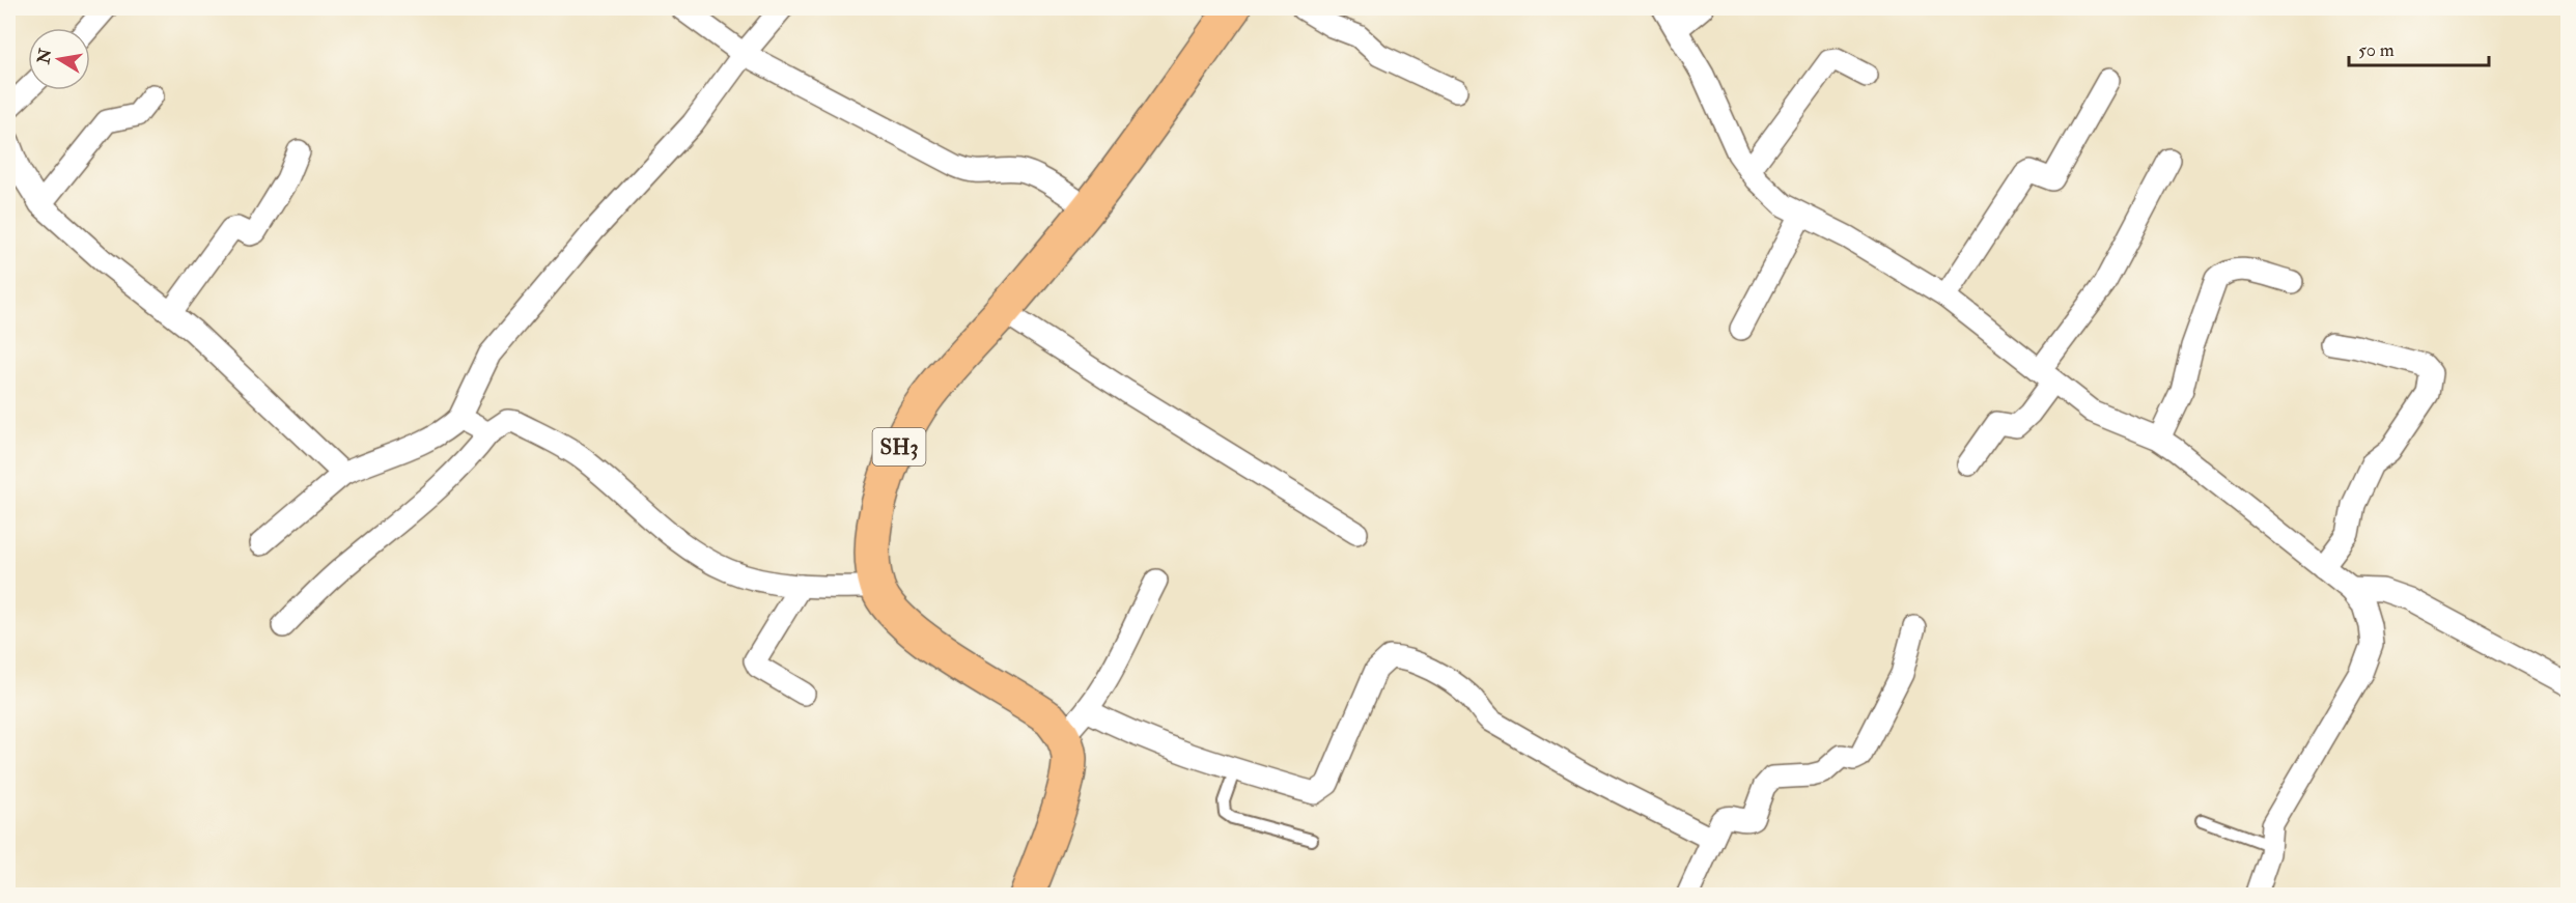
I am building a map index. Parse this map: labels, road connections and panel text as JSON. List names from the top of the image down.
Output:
{
  "streets": {
    "main road": ["SH3"]
  },
  "scale_bar": "50 m",
  "north": "left"
}
